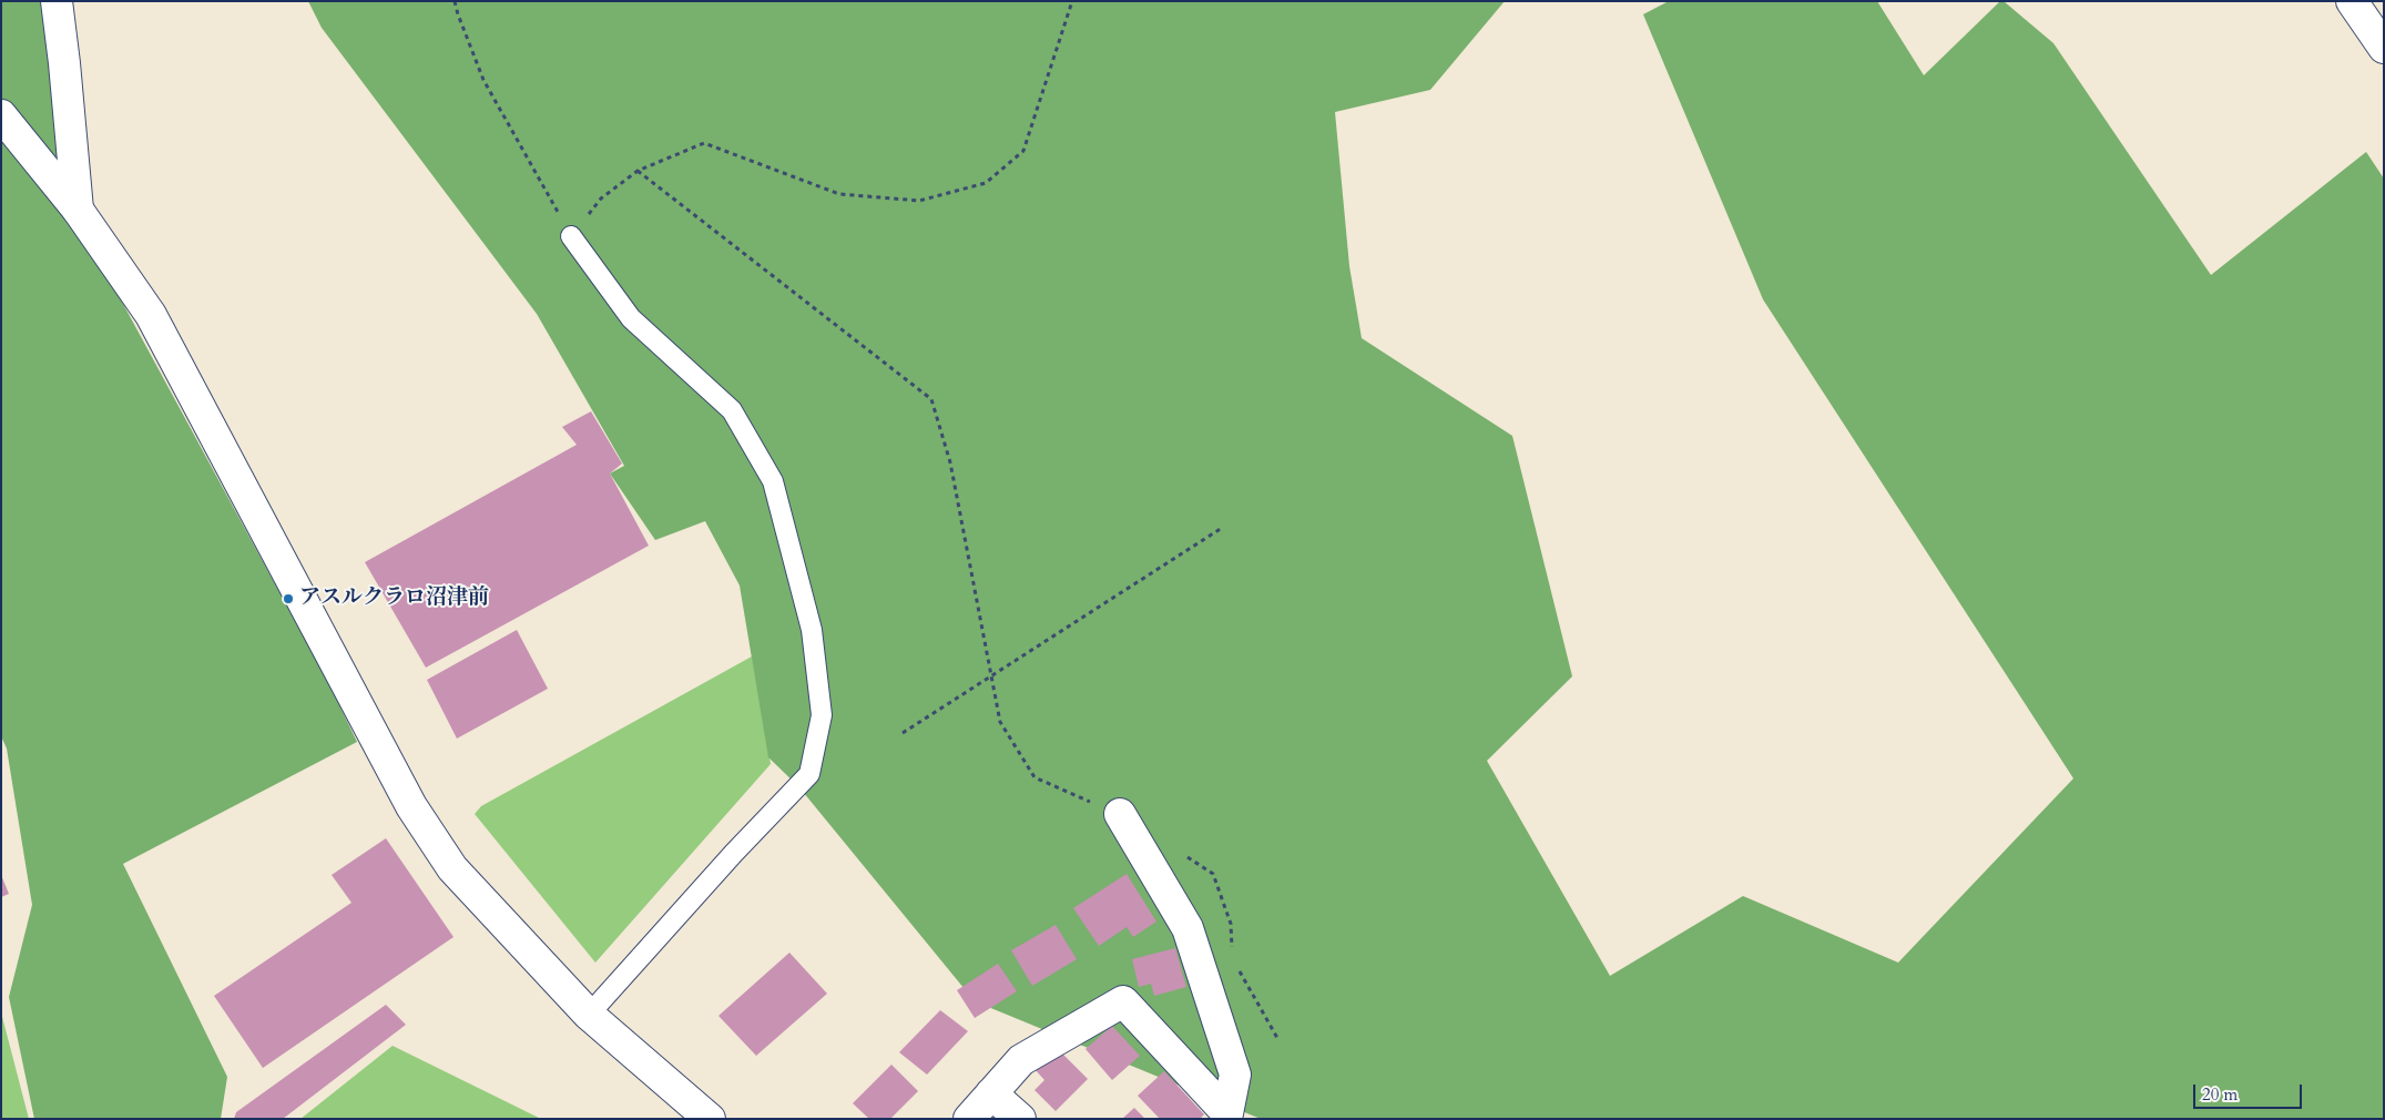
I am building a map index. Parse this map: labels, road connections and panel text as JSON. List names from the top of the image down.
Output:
{
  "places": ["アスルクラロ沼津前"],
  "scale_bar": "20 m"
}
